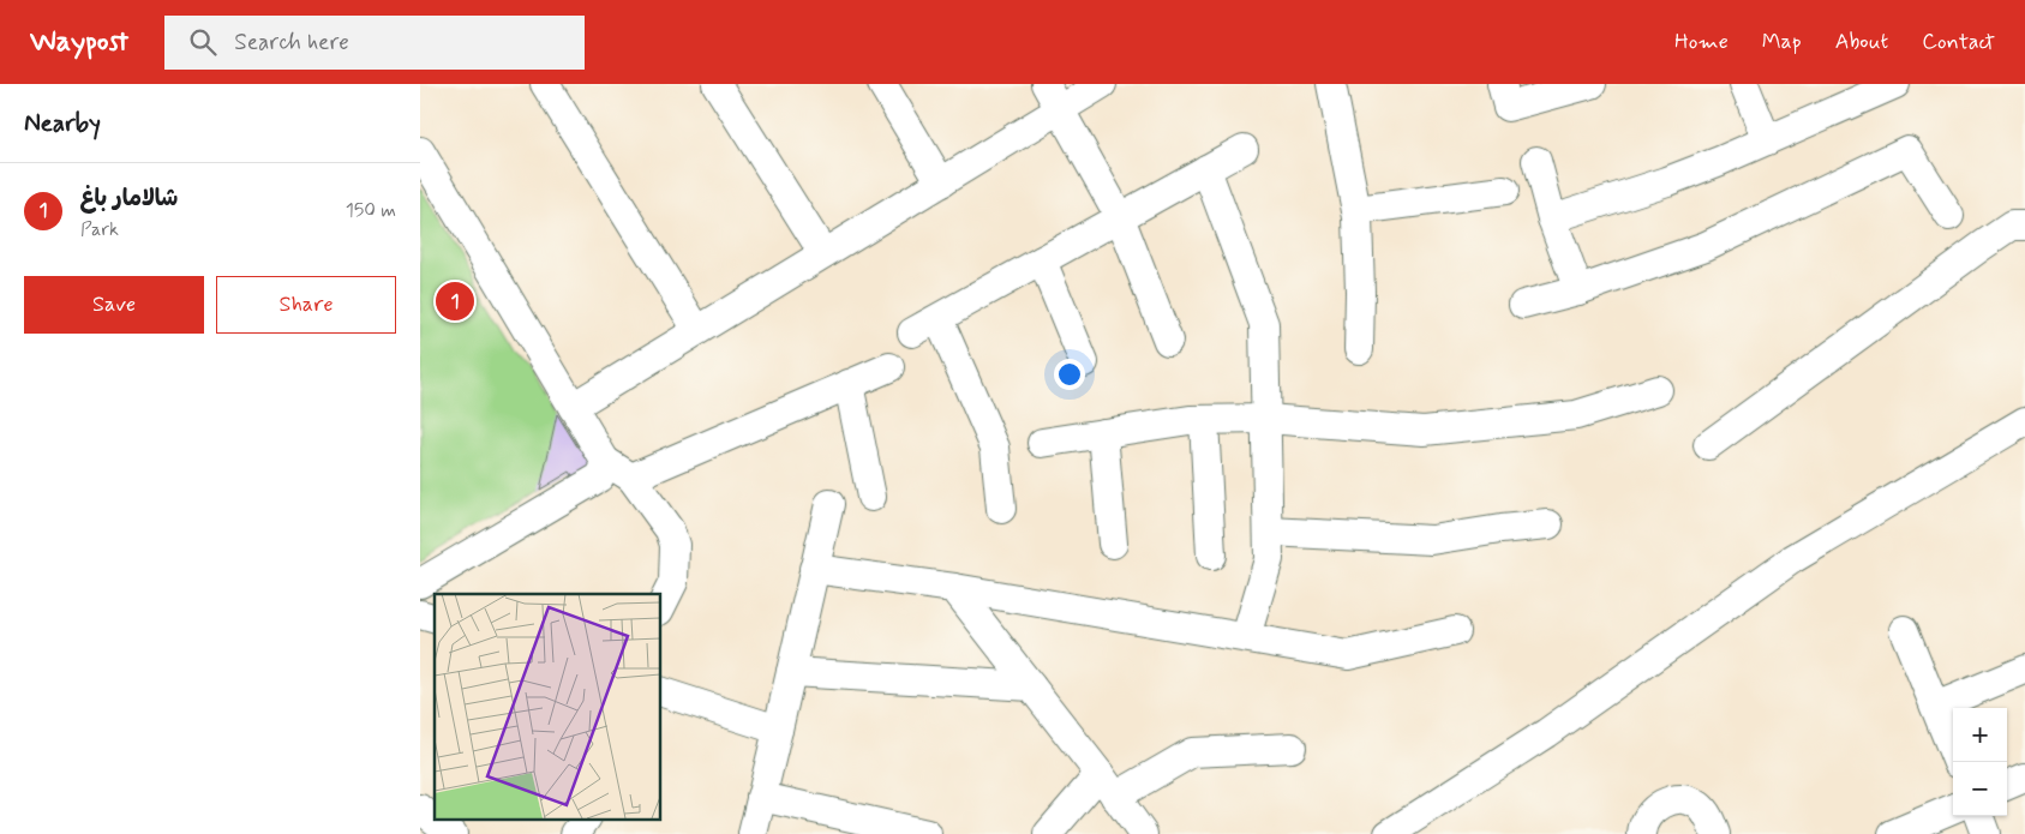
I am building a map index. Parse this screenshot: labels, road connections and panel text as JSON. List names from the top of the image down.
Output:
{
  "page": {
    "header": "Waypost",
    "search": "Search here",
    "nav": [
      "Home",
      "Map",
      "About",
      "Contact"
    ],
    "heading": "Nearby",
    "list": [
      {
        "mark": "1",
        "name": "شالامار باغ",
        "note": "Park",
        "value": "150 m"
      }
    ],
    "buttons": ["Save", "Share"],
    "pins": "1",
    "map_buttons": ["+", "−"]
  }
}
